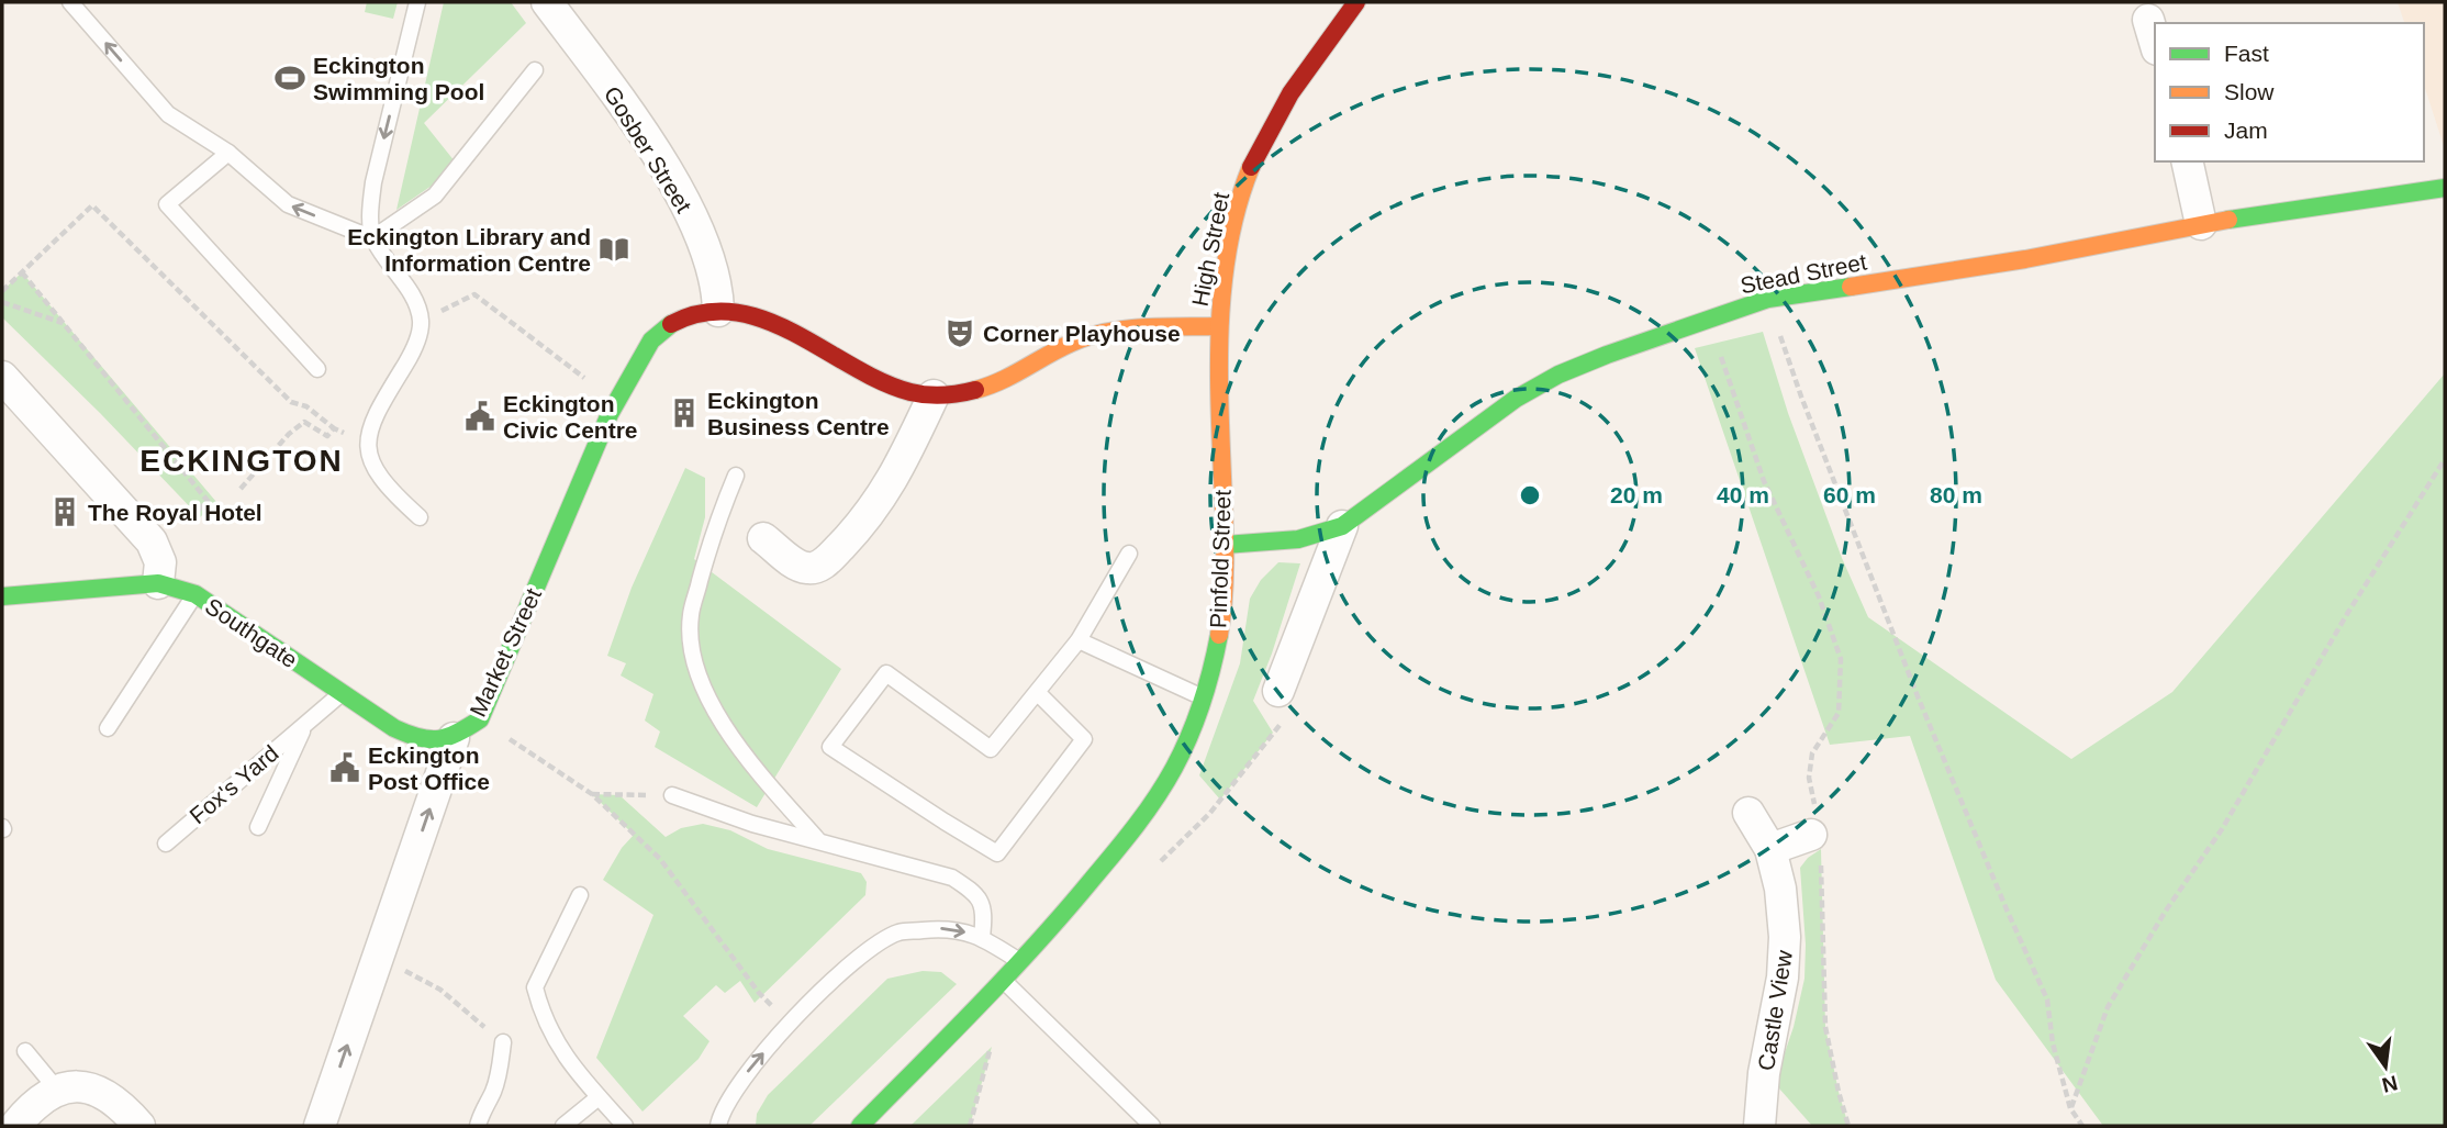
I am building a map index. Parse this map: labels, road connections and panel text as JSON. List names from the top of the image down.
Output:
{
  "streets": {
    "street": [
      "Gosber Street",
      "High Street",
      "Stead Street",
      "Pinfold Street",
      "Southgate",
      "Market Street",
      "Castle View"
    ],
    "lane": ["Fox's Yard"]
  },
  "crossings": [
    ["Gosber Street", "High Street"],
    ["Gosber Street", "Market Street"],
    ["High Street", "Pinfold Street"],
    ["High Street", "Market Street"],
    ["Stead Street", "Pinfold Street"],
    ["Southgate", "Market Street"],
    ["Southgate", "Fox's Yard"]
  ],
  "one_way": ["Market Street"],
  "districts": ["ECKINGTON"],
  "places": {
    "sports": ["Eckington Swimming Pool"],
    "library": ["Eckington Library and Information Centre"],
    "theatre": ["Corner Playhouse"],
    "building": ["Eckington Business Centre", "The Royal Hotel"],
    "public building": ["Eckington Civic Centre", "Eckington Post Office"]
  },
  "legend": ["Fast", "Slow", "Jam"],
  "north": "bottom",
  "rings": [
    "20 m",
    "40 m",
    "60 m",
    "80 m"
  ]
}
